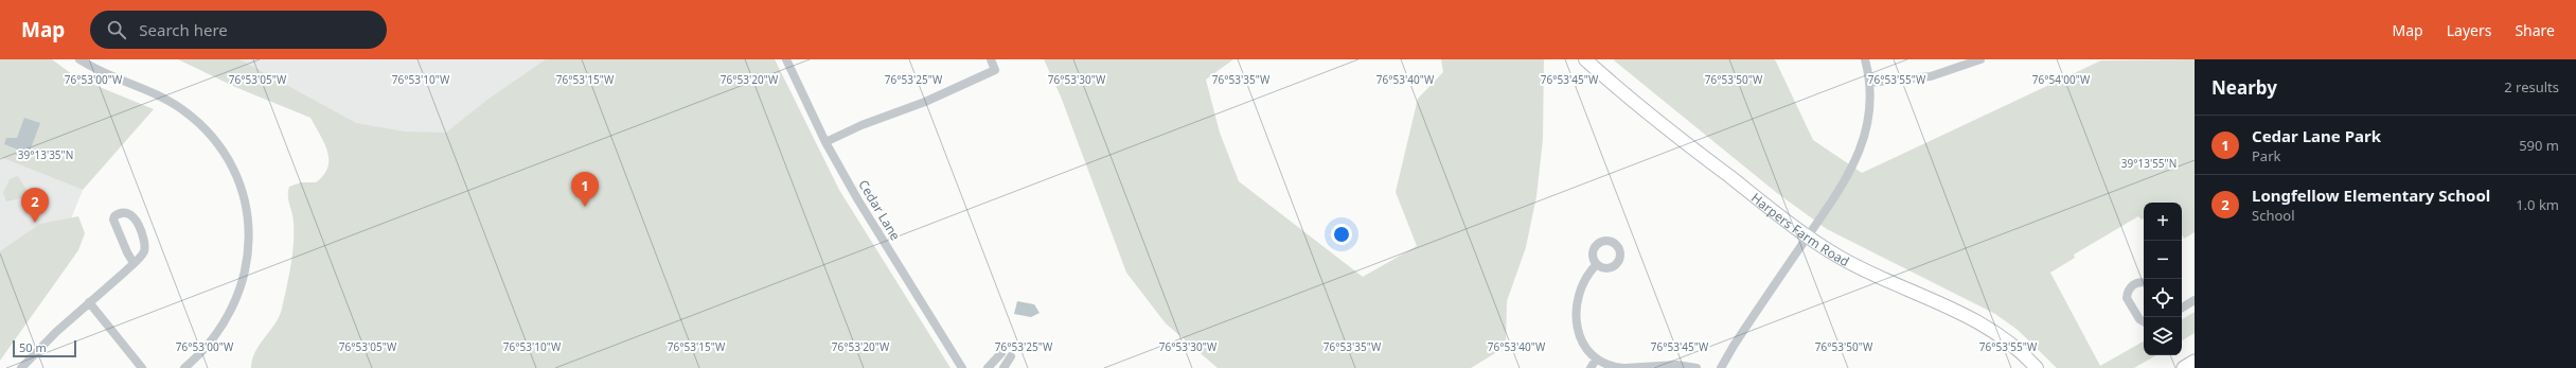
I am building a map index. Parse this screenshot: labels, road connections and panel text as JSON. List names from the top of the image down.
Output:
{
  "streets": {
    "main road": ["Harpers Farm Road"],
    "street": ["Cedar Lane"]
  },
  "scale_bar": "50 m",
  "page": {
    "header": "Map",
    "search": "Search here",
    "nav": ["Map", "Layers", "Share"],
    "heading": ["Nearby", "2 results"],
    "list": [
      {
        "mark": "1",
        "name": "Cedar Lane Park",
        "note": "Park",
        "value": "590 m"
      },
      {
        "mark": "2",
        "name": "Longfellow Elementary School",
        "note": "School",
        "value": "1.0 km"
      }
    ],
    "pins": ["1", "2"],
    "map_buttons": ["+", "−"],
    "scale": "50 m"
  },
  "coordinates": [
    "76°53'05\"W",
    "76°53'15\"W",
    "76°53'20\"W",
    "76°53'35\"W",
    "76°53'40\"W",
    "76°53'45\"W",
    "76°53'50\"W",
    "76°53'55\"W",
    "76°54'00\"W",
    "76°53'00\"W",
    "76°53'10\"W",
    "76°53'25\"W",
    "76°53'30\"W",
    "39°13'35\"N",
    "39°13'55\"N"
  ]
}
